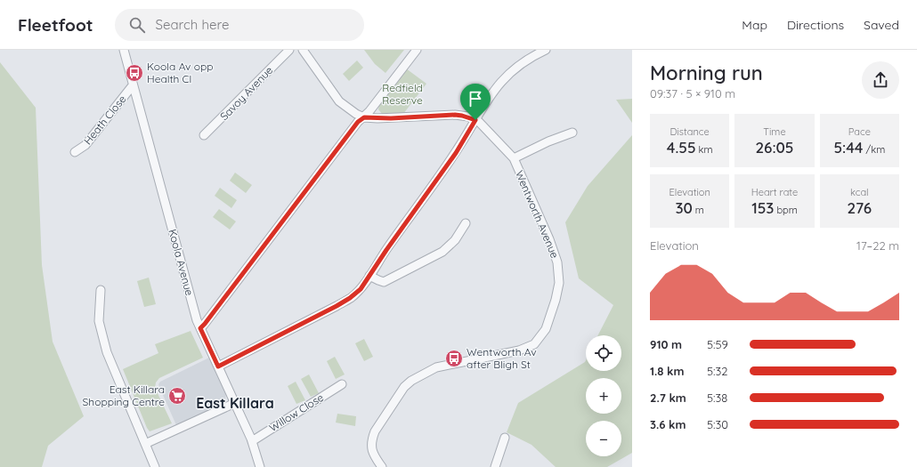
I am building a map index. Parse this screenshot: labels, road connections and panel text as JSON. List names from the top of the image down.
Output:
{
  "streets": {
    "street": [
      "Savoy Avenue",
      "Heath Close",
      "Wentworth Avenue",
      "Koola Avenue",
      "Willow Close"
    ]
  },
  "crossings": [
    ["Heath Close", "Koola Avenue"],
    ["Koola Avenue", "Willow Close"]
  ],
  "districts": ["East Killara"],
  "parks": ["Redfield Reserve"],
  "places": {
    "bus stop": ["Koola Av opp Health Cl", "Wentworth Av after Bligh St"],
    "supermarket": ["East Killara Shopping Centre"]
  },
  "page": {
    "header": "Fleetfoot",
    "search": "Search here",
    "nav": ["Map", "Directions", "Saved"],
    "heading": ["Morning run", "09:37 · 5 × 910 m"],
    "stats": [
      ["Distance", "4.55 km"],
      ["Time", "26:05"],
      ["Pace", "5:44 /km"],
      ["Elevation", "30 m"],
      ["Heart rate", "153 bpm"],
      ["kcal", "276"]
    ],
    "chart": ["Elevation", "17–22 m"],
    "list": [
      {
        "name": "910 m",
        "note": "5:59"
      },
      {
        "name": "1.8 km",
        "note": "5:32"
      },
      {
        "name": "2.7 km",
        "note": "5:38"
      },
      {
        "name": "3.6 km",
        "note": "5:30"
      }
    ],
    "map_buttons": ["+", "−"]
  }
}
